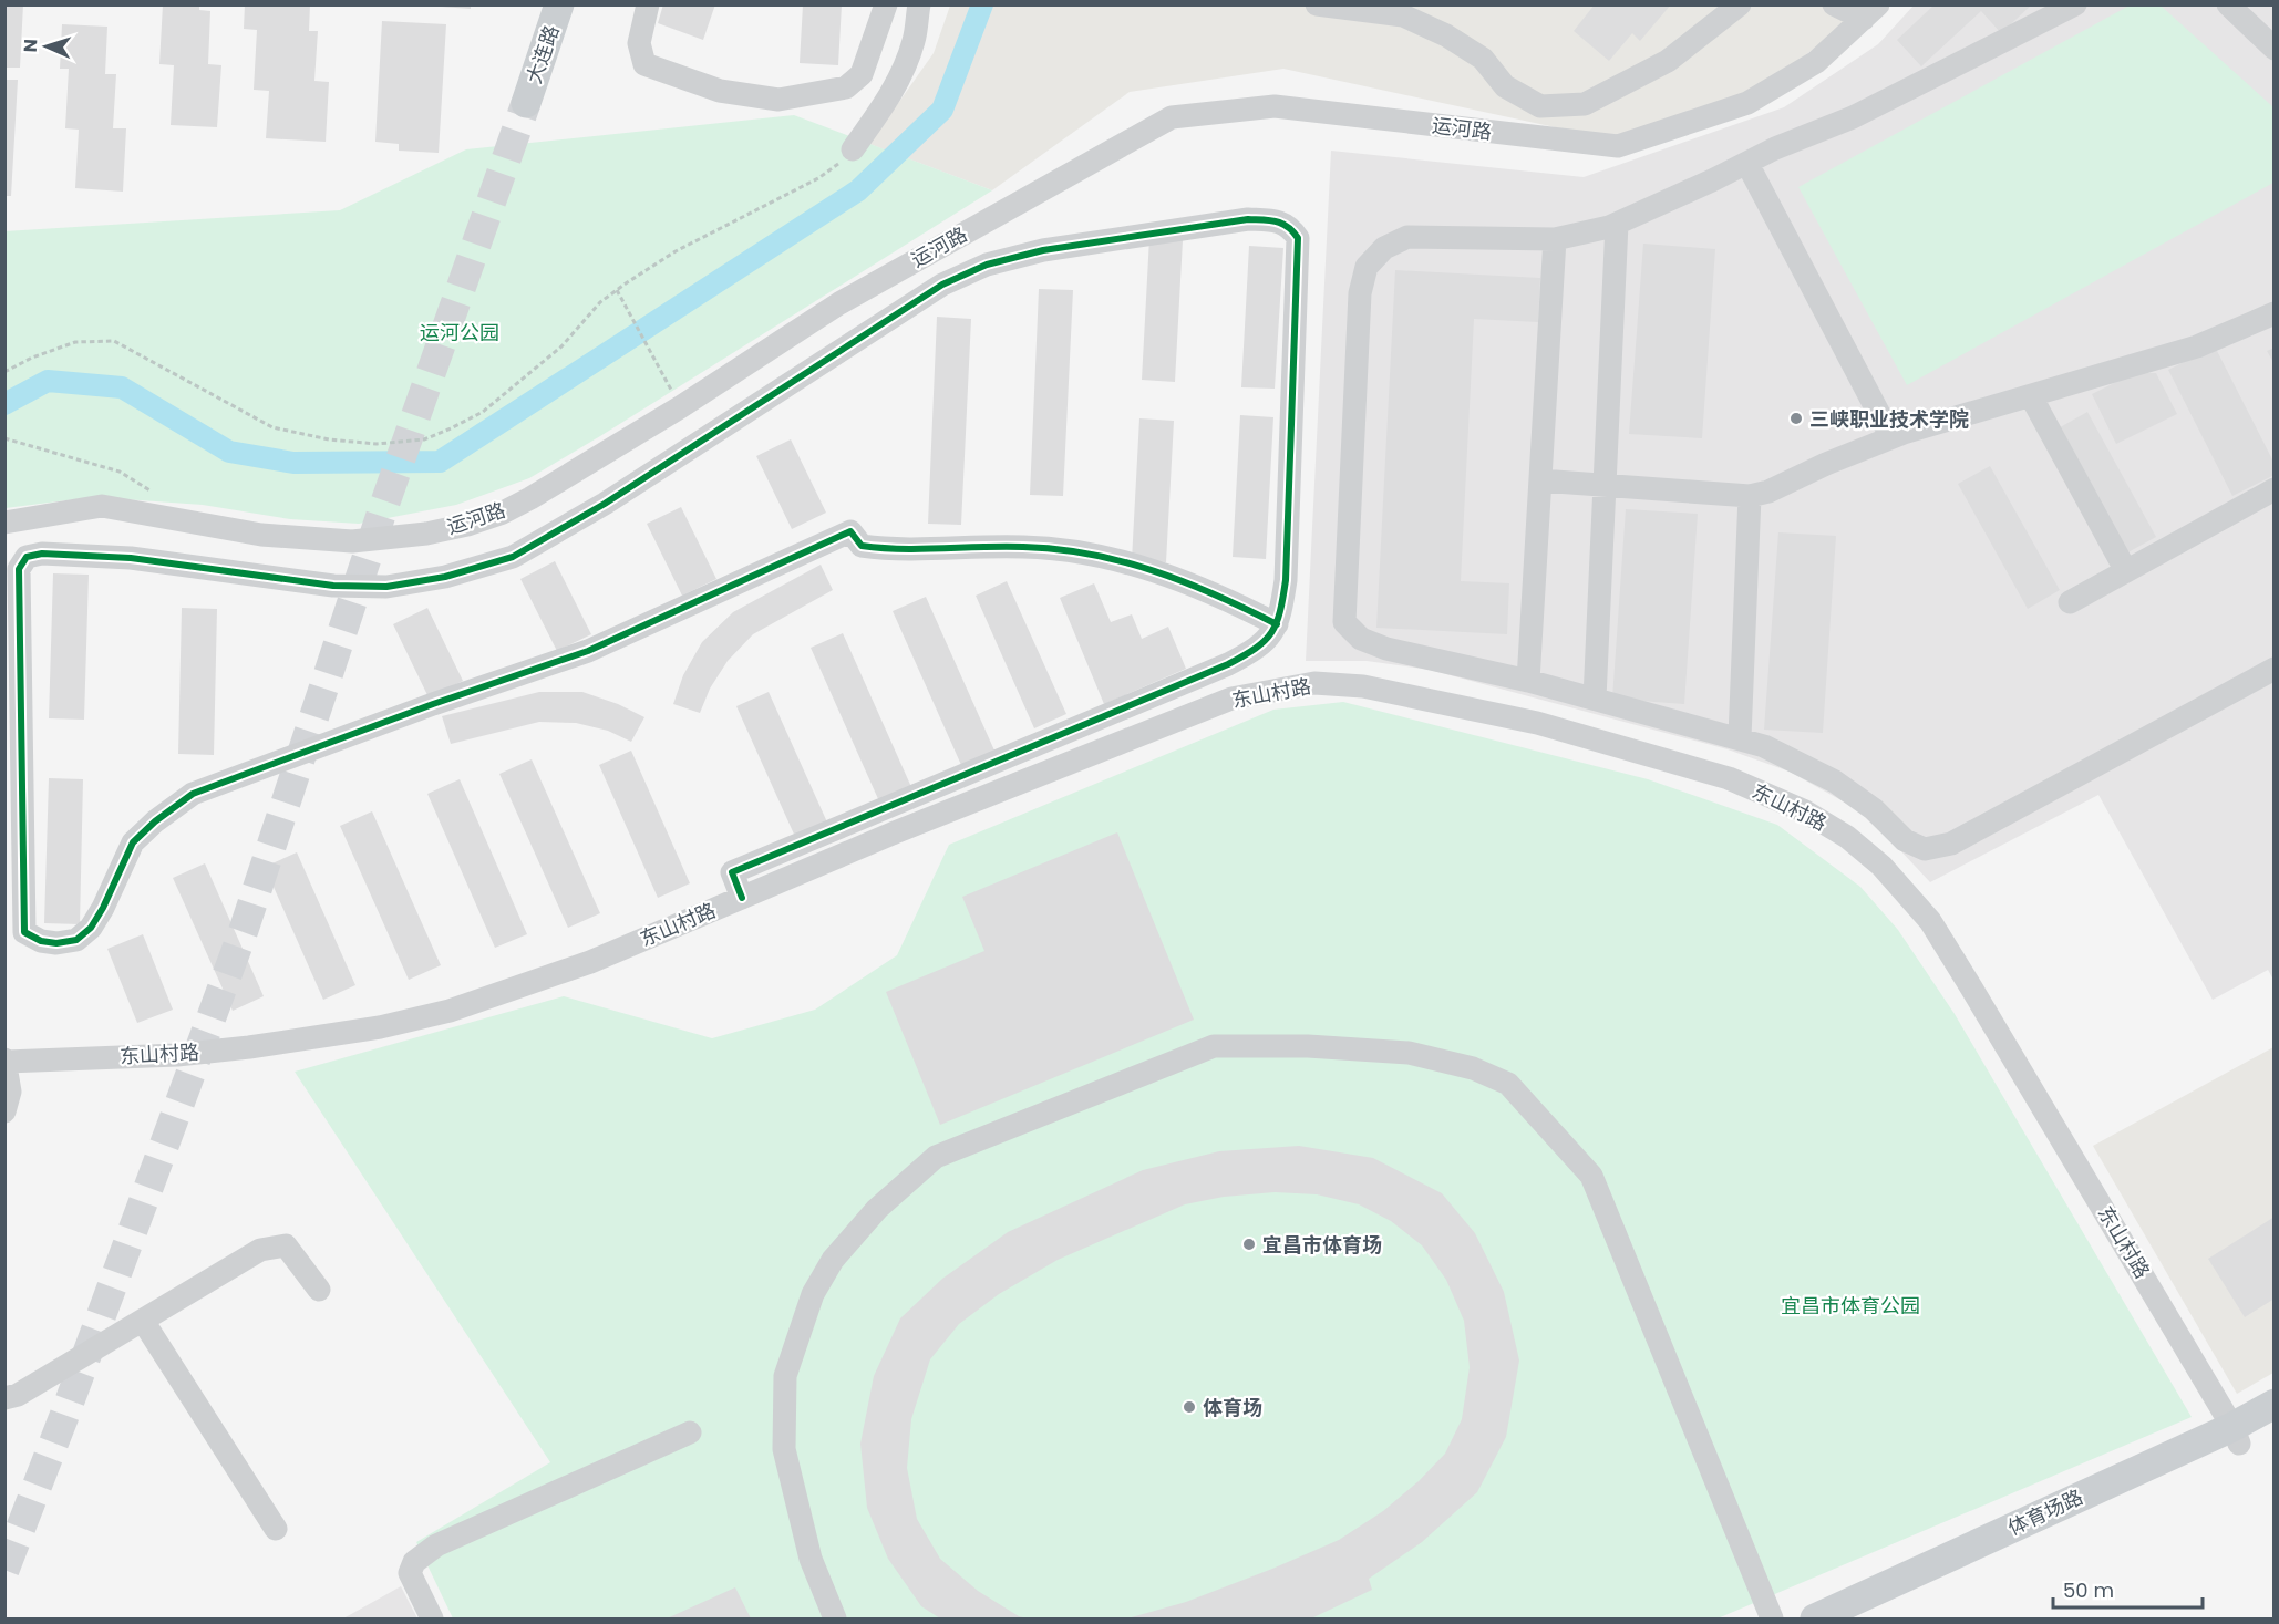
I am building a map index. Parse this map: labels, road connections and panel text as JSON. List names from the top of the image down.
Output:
{
  "streets": {
    "main road": ["大连路", "体育场路"],
    "street": ["运河路", "东山村路"]
  },
  "crossings": [
    ["东山村路", "体育场路"]
  ],
  "parks": ["运河公园", "宜昌市体育公园"],
  "places": ["三峡职业技术学院", "宜昌市体育场", "体育场"],
  "scale_bar": "50 m",
  "north": "left"
}
